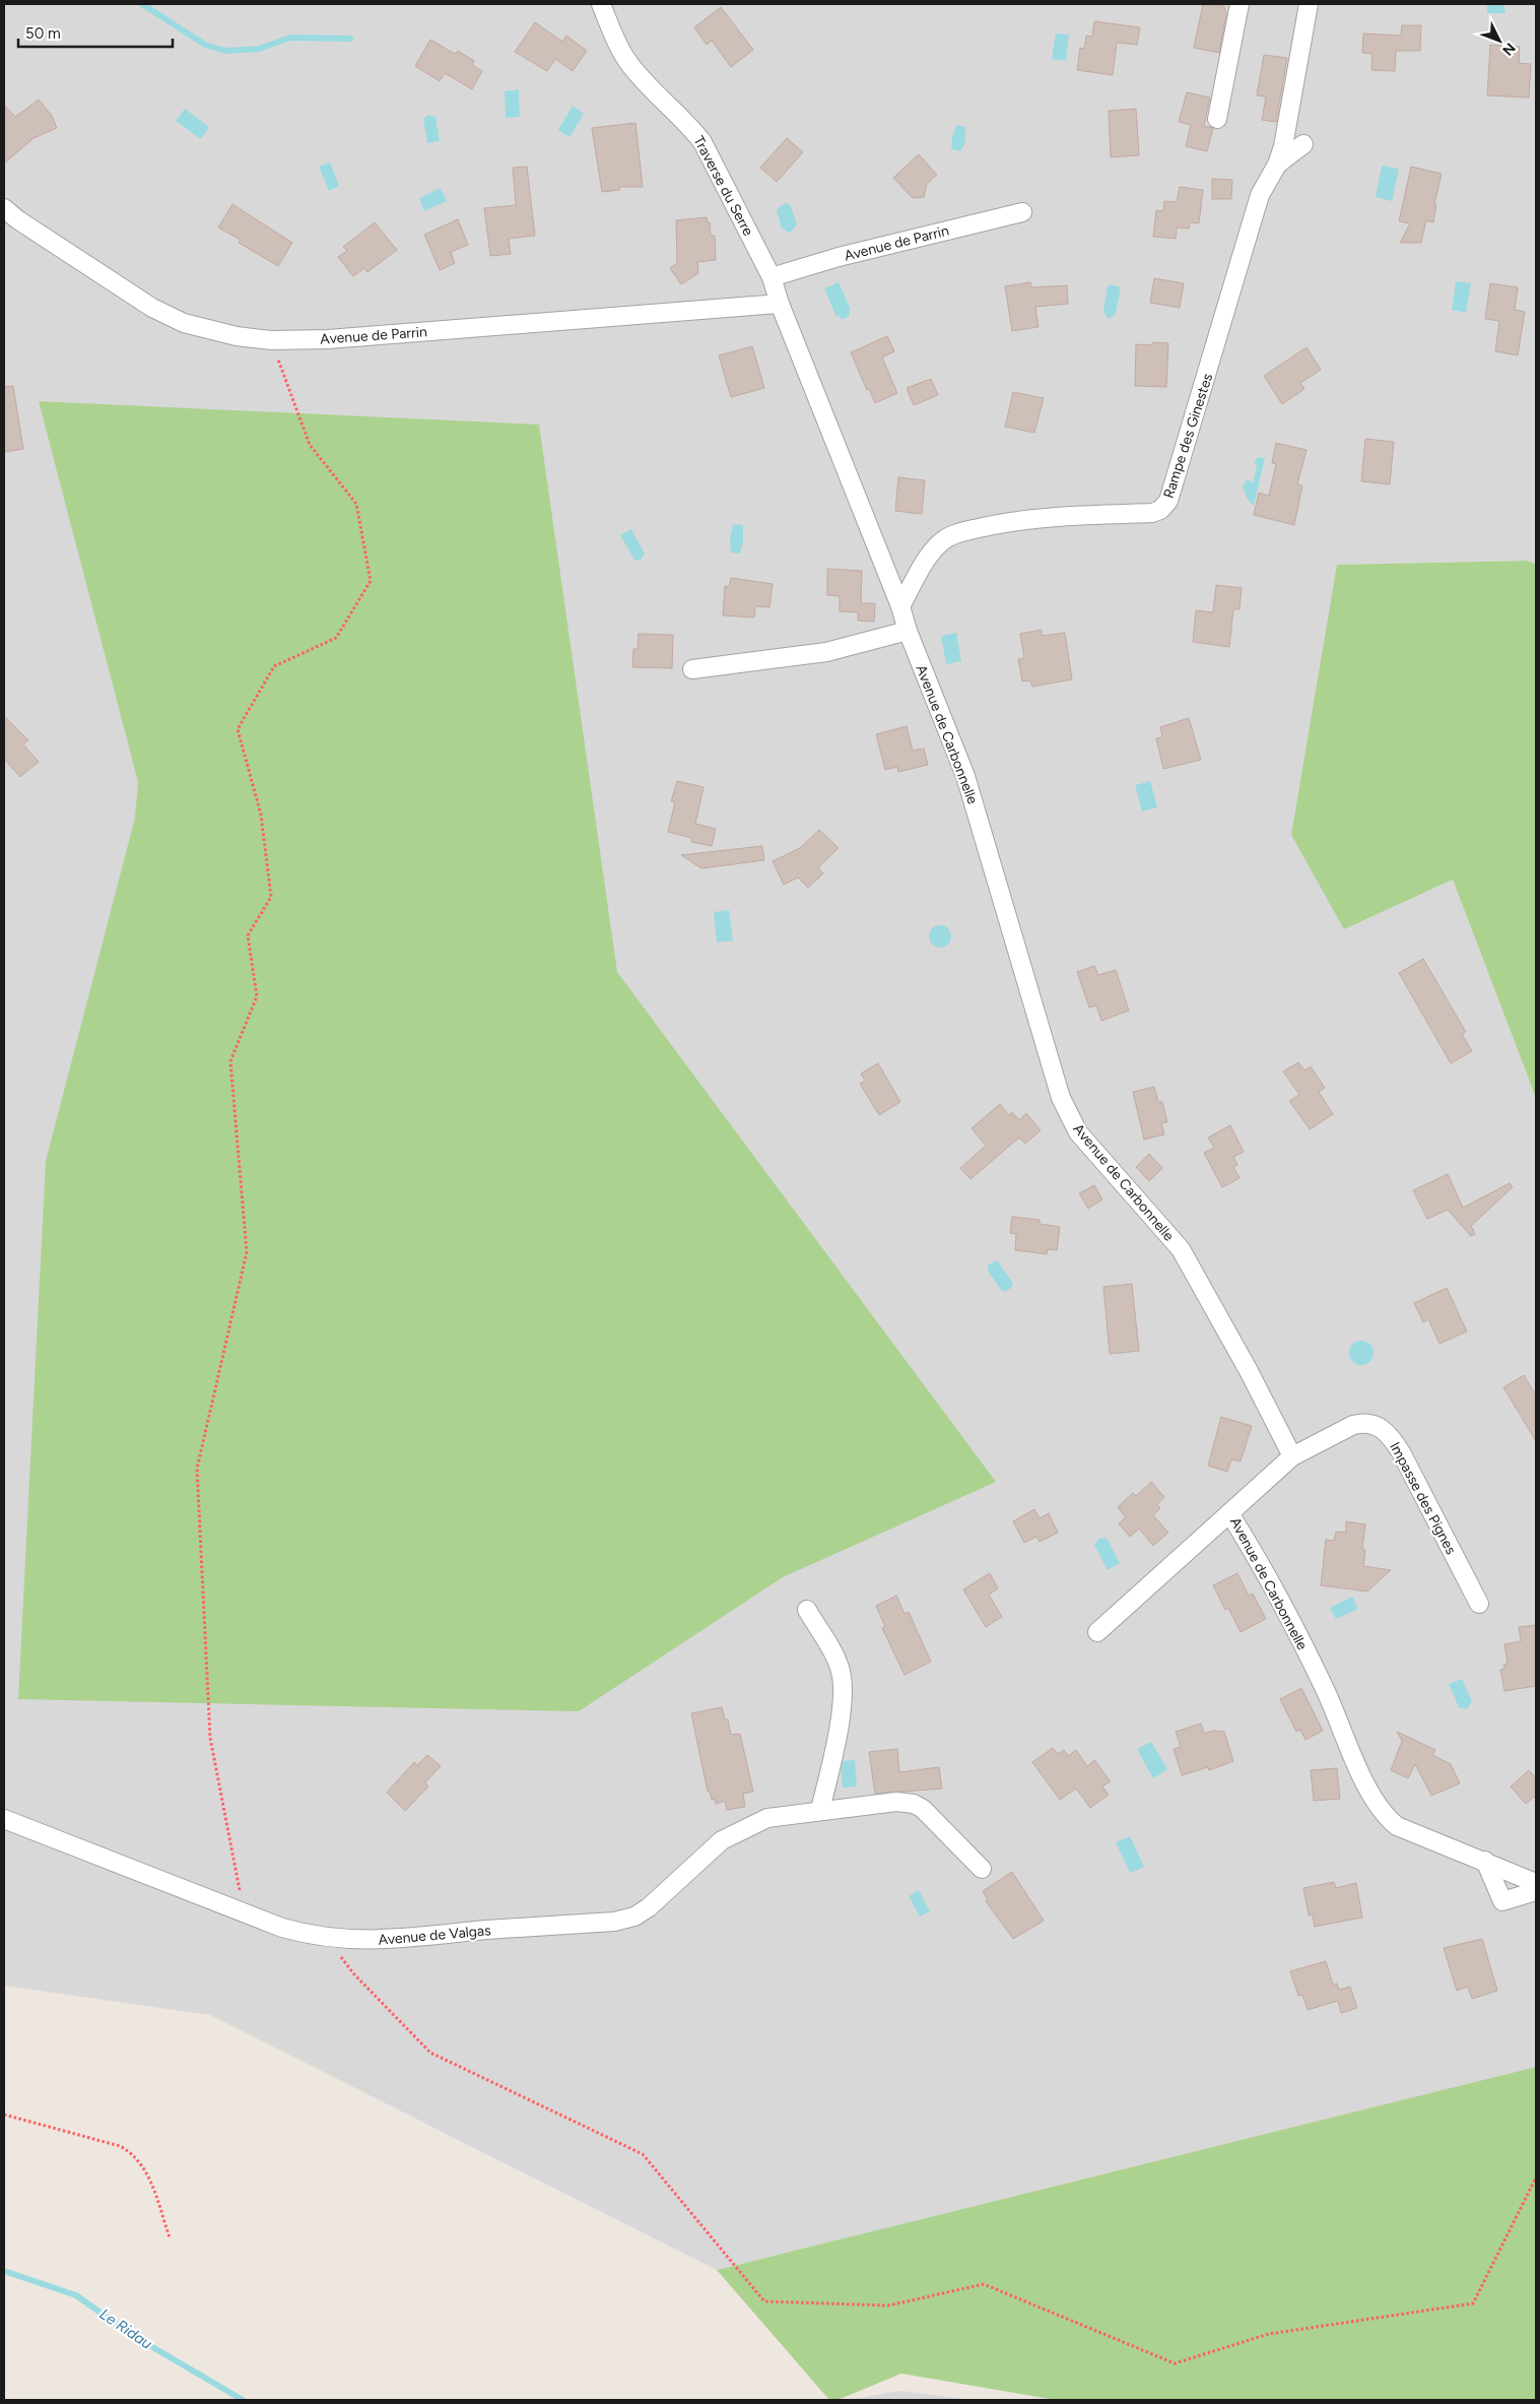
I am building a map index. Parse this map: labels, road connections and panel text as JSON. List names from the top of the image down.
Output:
{
  "streets": {
    "street": [
      "Traverse du Serre",
      "Avenue de Parrin",
      "Rampe des Ginestes",
      "Avenue de Carbonnelle",
      "Impasse des Pignes",
      "Avenue de Valgas"
    ]
  },
  "crossings": [
    ["Traverse du Serre", "Avenue de Parrin"],
    ["Traverse du Serre", "Avenue de Carbonnelle"],
    ["Avenue de Parrin", "Avenue de Carbonnelle"],
    ["Rampe des Ginestes", "Avenue de Carbonnelle"],
    ["Avenue de Carbonnelle", "Impasse des Pignes"]
  ],
  "water": ["Le Ridau"],
  "scale_bar": "50 m",
  "north": "bottom right"
}
